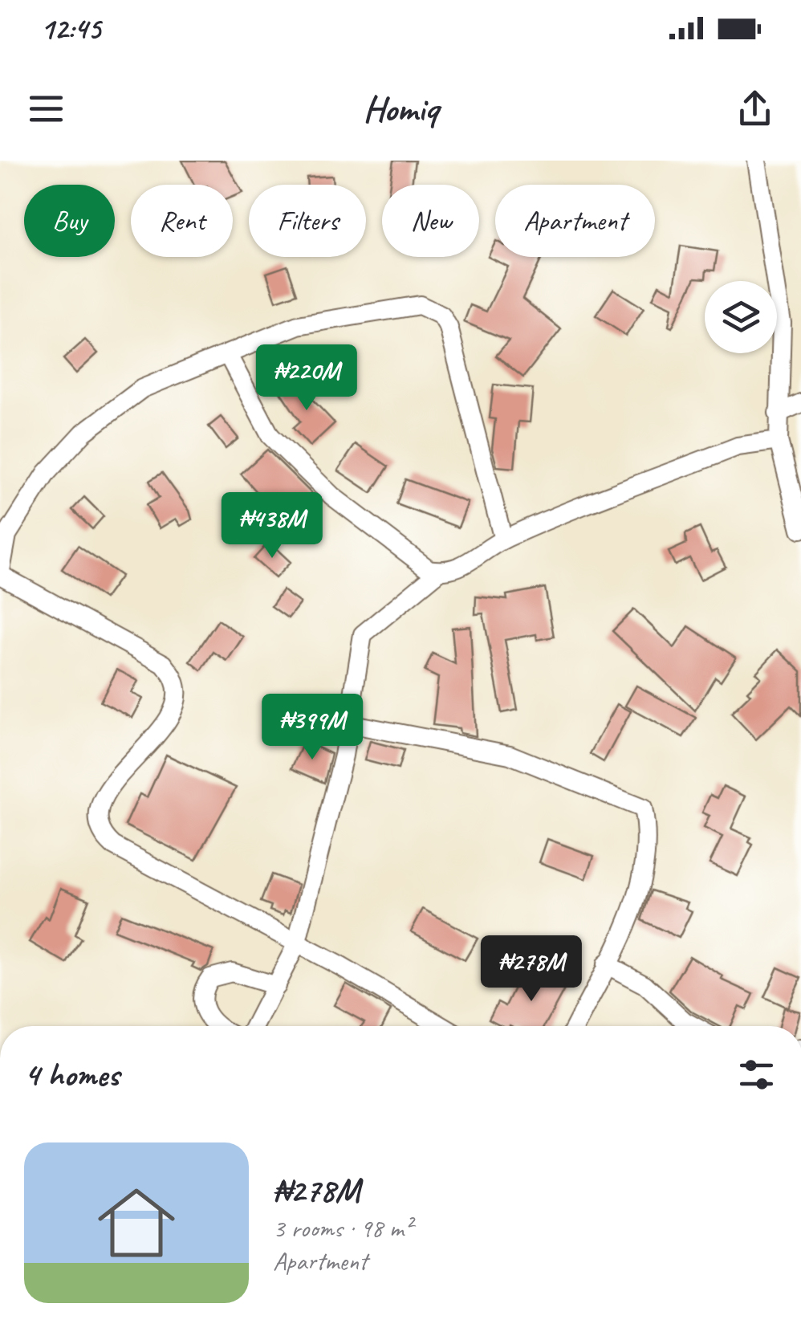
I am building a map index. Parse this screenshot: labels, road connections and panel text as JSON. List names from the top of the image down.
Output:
{
  "page": {
    "status": "12:45",
    "header": "Homiq",
    "chip": [
      "Buy",
      "Rent",
      "Filters",
      "New",
      "Apartment"
    ],
    "price": [
      "₦220M",
      "₦438M",
      "₦399M",
      "₦278M"
    ],
    "heading": "4 homes",
    "list": [
      {
        "name": "₦278M",
        "note": "3 rooms · 98 m² · Apartment"
      }
    ]
  }
}
